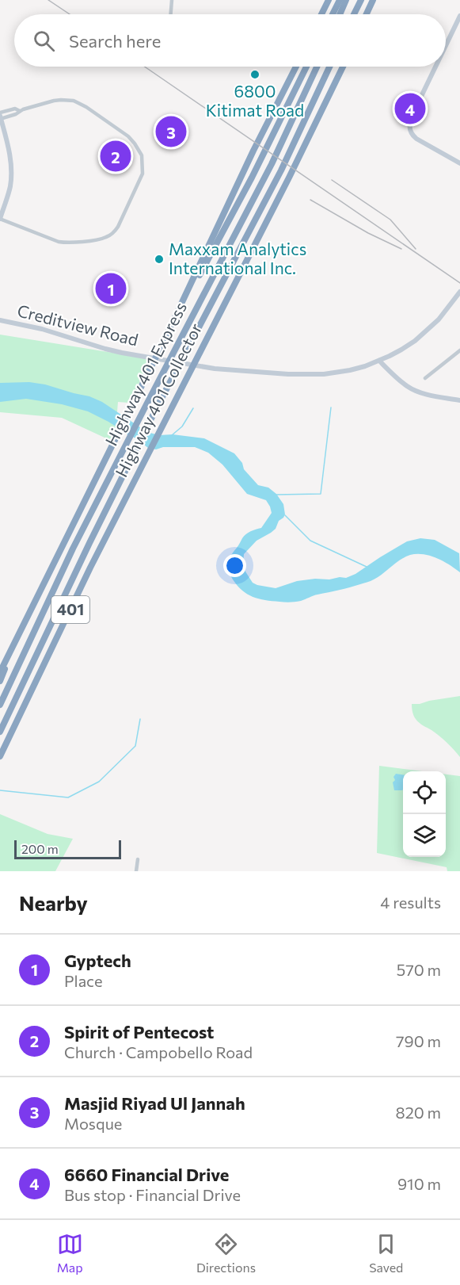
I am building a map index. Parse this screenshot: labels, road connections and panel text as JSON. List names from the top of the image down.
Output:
{
  "streets": {
    "highway": ["Highway 401 Express", "Highway 401 Collector", "401"],
    "main road": ["Creditview Road"]
  },
  "places": ["6800 Kitimat Road", "Maxxam Analytics International Inc."],
  "scale_bar": "200 m",
  "page": {
    "search": "Search here",
    "pins": [
      "4",
      "3",
      "2",
      "1"
    ],
    "scale": "200 m",
    "heading": ["Nearby", "4 results"],
    "list": [
      {
        "mark": "1",
        "name": "Gyptech",
        "note": "Place",
        "value": "570 m"
      },
      {
        "mark": "2",
        "name": "Spirit of Pentecost",
        "note": "Church · Campobello Road",
        "value": "790 m"
      },
      {
        "mark": "3",
        "name": "Masjid Riyad Ul Jannah",
        "note": "Mosque",
        "value": "820 m"
      },
      {
        "mark": "4",
        "name": "6660 Financial Drive",
        "note": "Bus stop · Financial Drive",
        "value": "910 m"
      }
    ],
    "nav": ["Map", "Directions", "Saved"]
  }
}
